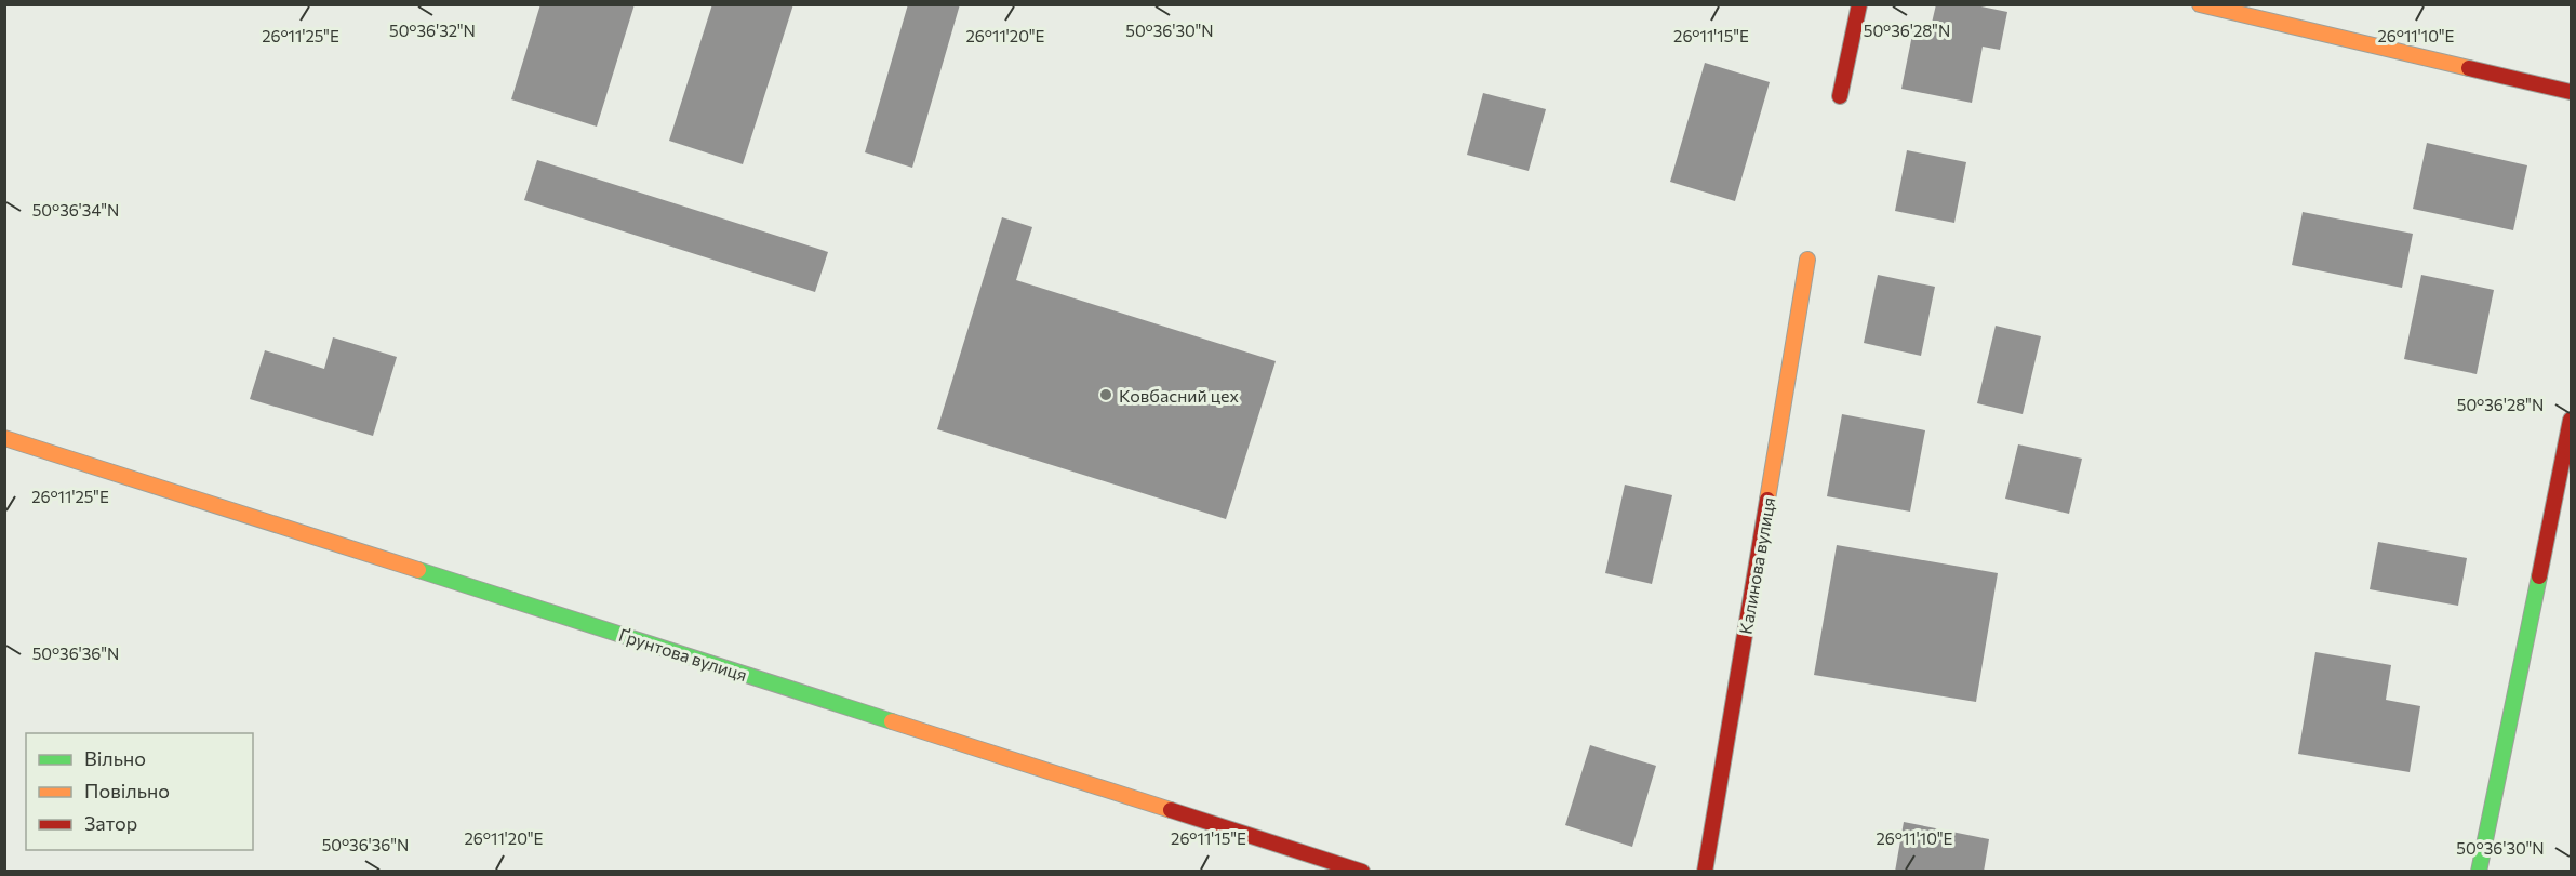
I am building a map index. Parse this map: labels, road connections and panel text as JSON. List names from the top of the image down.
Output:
{
  "streets": {
    "street": ["Калинова вулиця", "Ґрунтова вулиця"]
  },
  "places": ["Ковбасний цех"],
  "legend": ["Вільно", "Повільно", "Затор"],
  "coordinates": [
    "50°36'32\"N",
    "50°36'30\"N",
    "50°36'28\"N",
    "26°11'25\"E",
    "26°11'15\"E",
    "26°11'20\"E",
    "26°11'10\"E",
    "50°36'34\"N",
    "50°36'36\"N"
  ]
}
